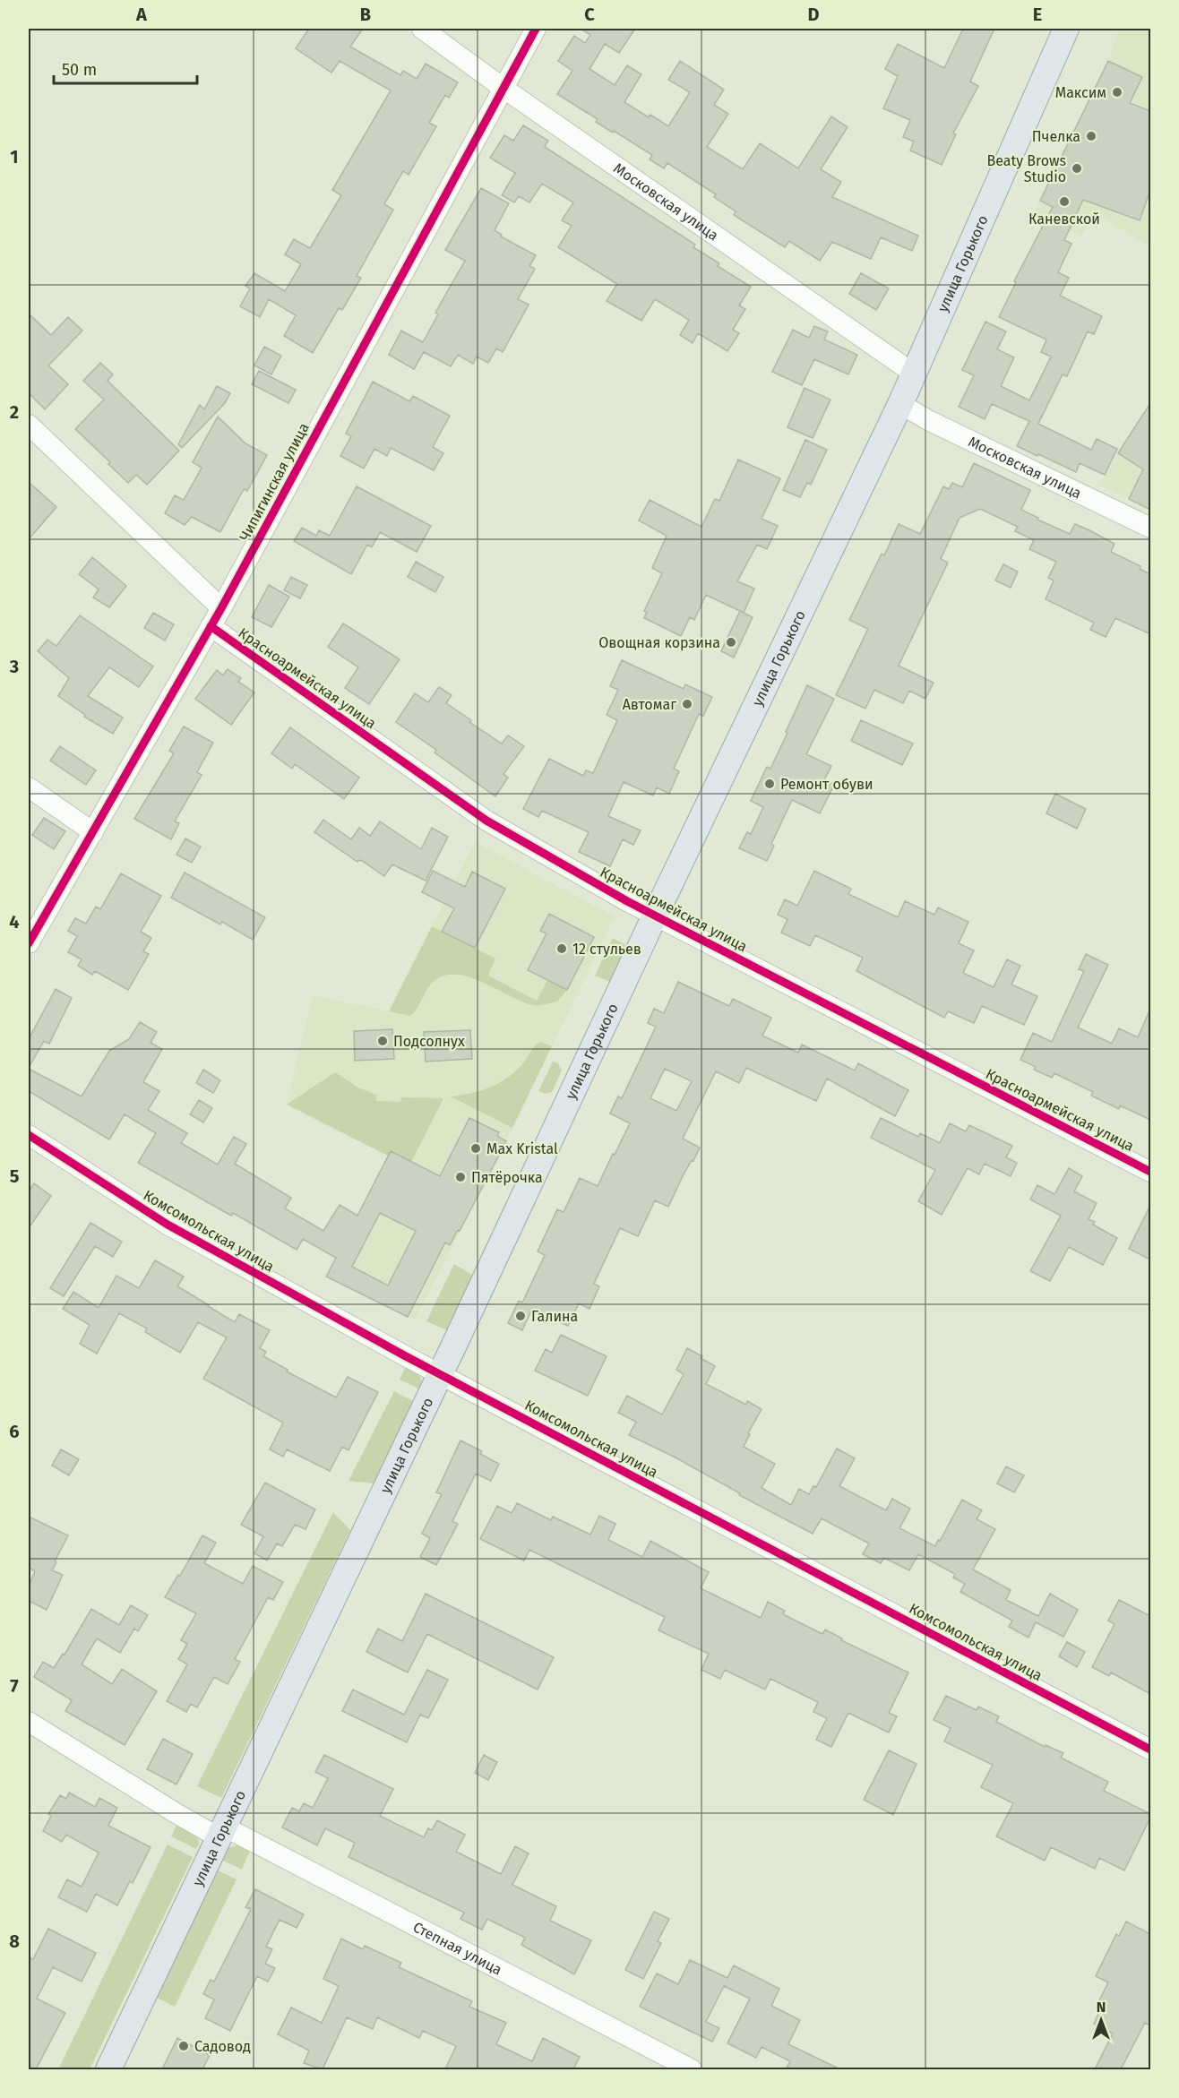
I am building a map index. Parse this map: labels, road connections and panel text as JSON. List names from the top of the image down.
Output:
{
  "streets": {
    "main road": ["улица Горького"],
    "street": [
      "Московская улица",
      "Чипигинская улица",
      "Красноармейская улица",
      "Комсомольская улица",
      "Степная улица"
    ]
  },
  "crossings": [
    ["Московская улица", "улица Горького"],
    ["Московская улица", "Чипигинская улица"],
    ["улица Горького", "Красноармейская улица"],
    ["улица Горького", "Комсомольская улица"],
    ["улица Горького", "Степная улица"],
    ["Чипигинская улица", "Красноармейская улица"]
  ],
  "places": [
    "Максим",
    "Пчелка",
    "Beaty Brows Studio",
    "Каневской",
    "Овощная корзина",
    "Автомаг",
    "Ремонт обуви",
    "12 стульев",
    "Подсолнух",
    "Max Kristal",
    "Пятёрочка",
    "Галина",
    "Садовод"
  ],
  "scale_bar": "50 m",
  "north": "top",
  "grid": {
    "columns": [
      "A",
      "B",
      "C",
      "D",
      "E"
    ],
    "rows": [
      "1",
      "2",
      "3",
      "4",
      "5",
      "6",
      "7",
      "8"
    ]
  }
}
